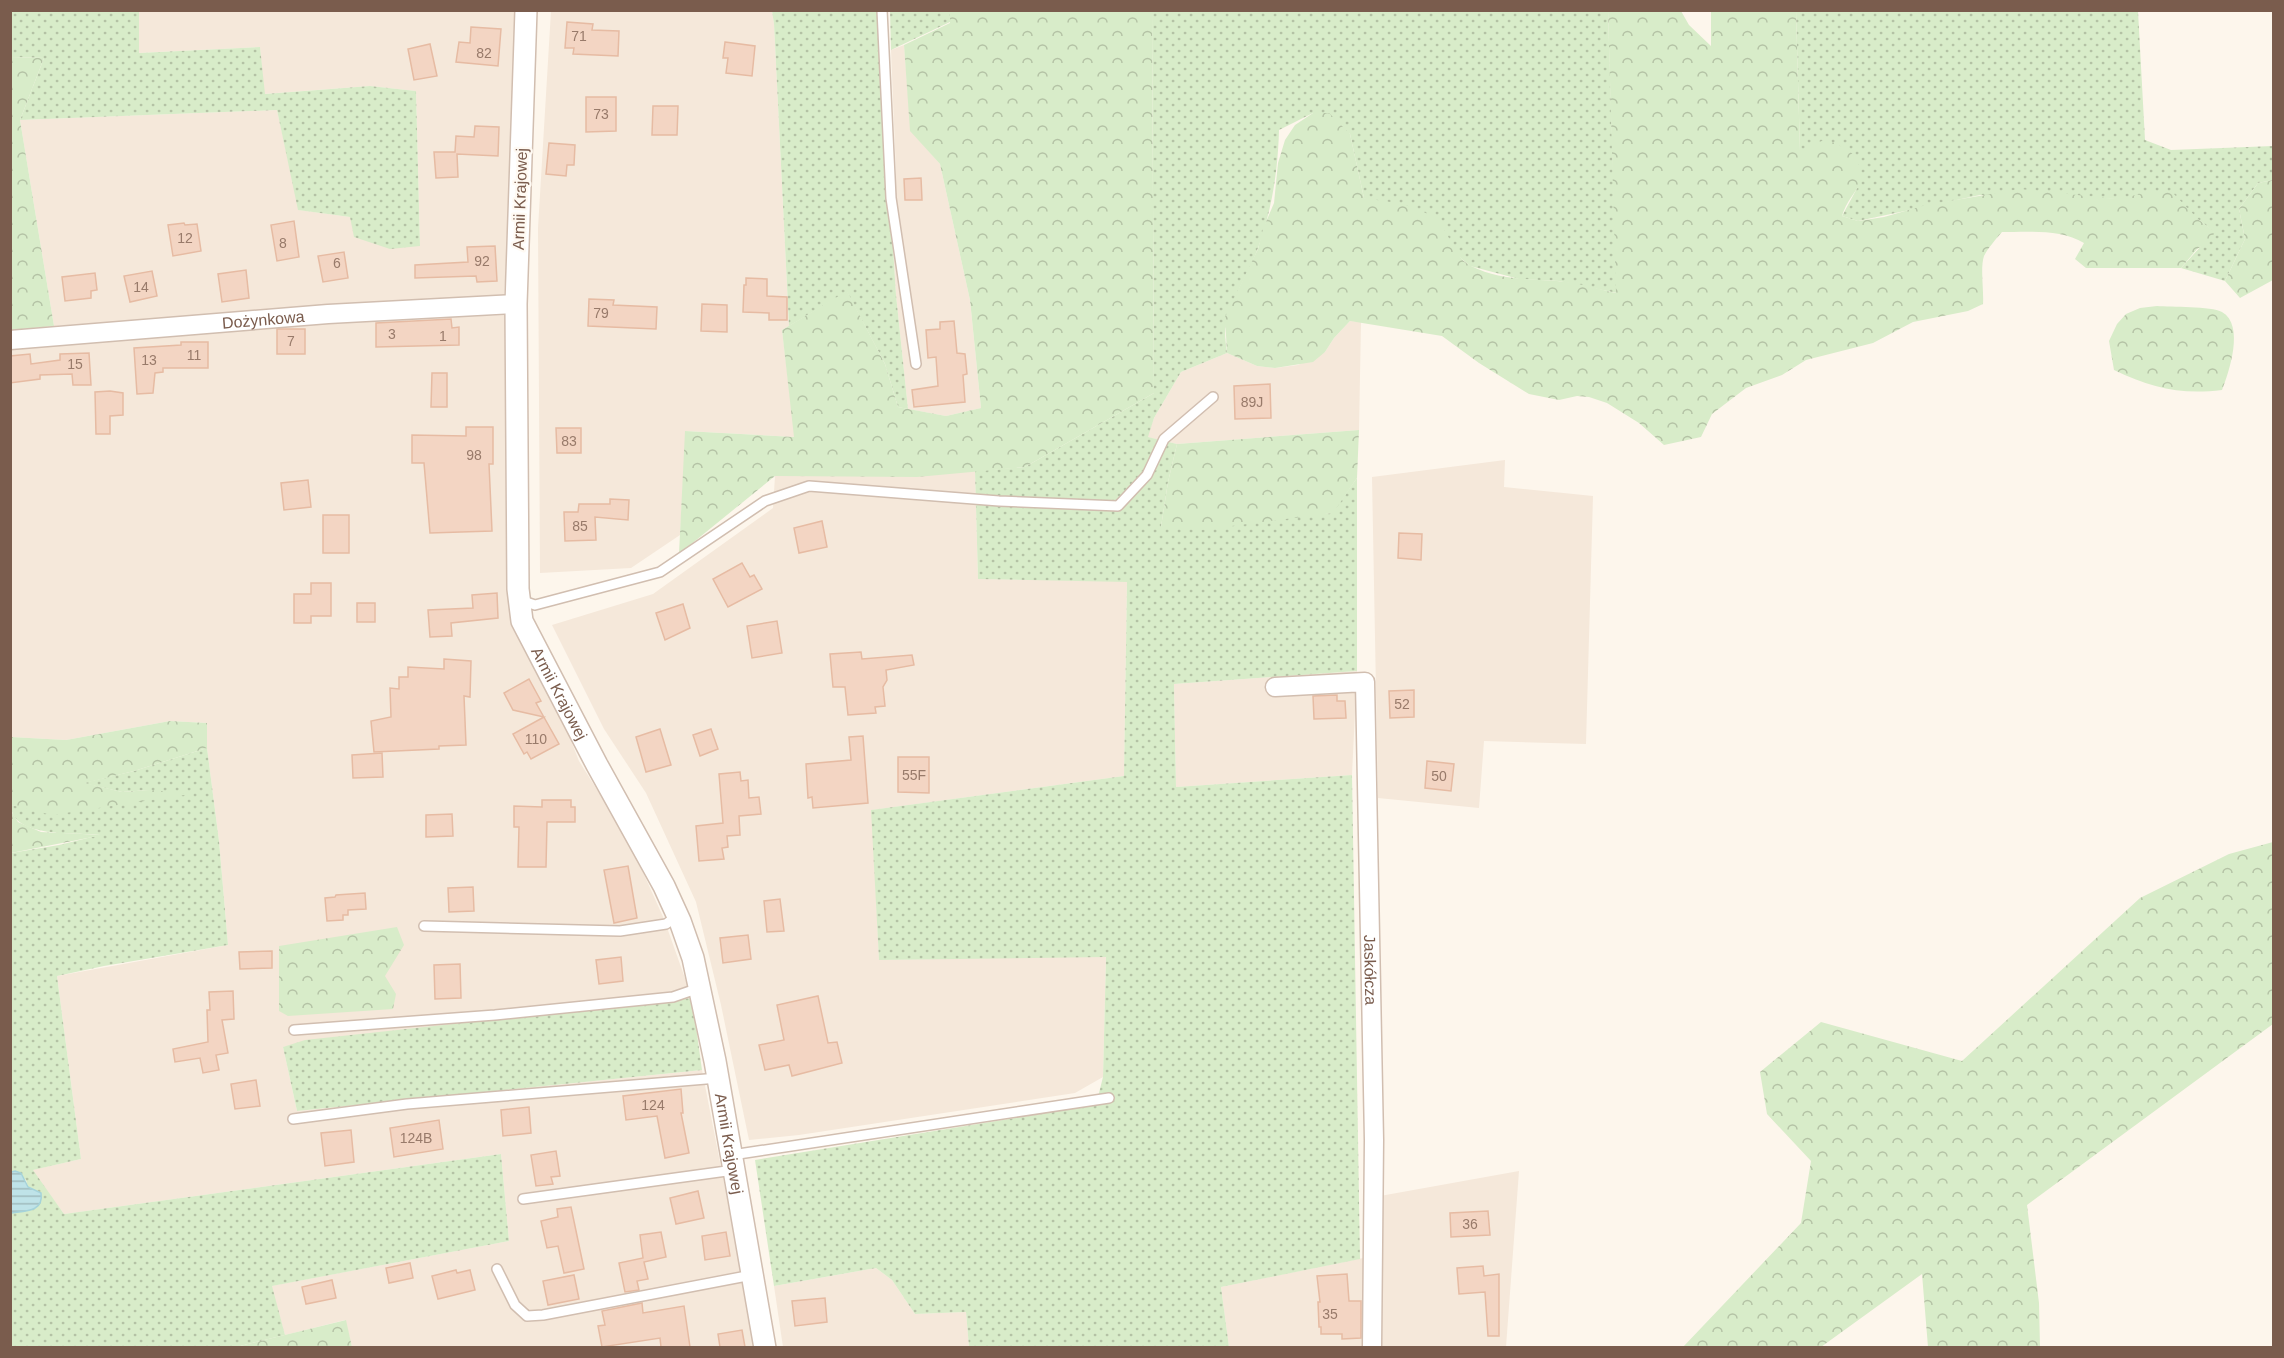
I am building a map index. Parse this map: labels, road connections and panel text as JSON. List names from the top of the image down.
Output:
{
  "streets": {
    "street": ["Armii Krajowej", "Dożynkowa", "Jaskółcza"]
  },
  "crossings": [
    ["Armii Krajowej", "Dożynkowa"]
  ],
  "house_numbers": [
    "71",
    "82",
    "73",
    "12",
    "8",
    "92",
    "6",
    "14",
    "79",
    "3",
    "1",
    "7",
    "11",
    "13",
    "15",
    "89J",
    "83",
    "98",
    "85",
    "52",
    "110",
    "55F",
    "50",
    "124",
    "124B",
    "36",
    "35"
  ]
}
